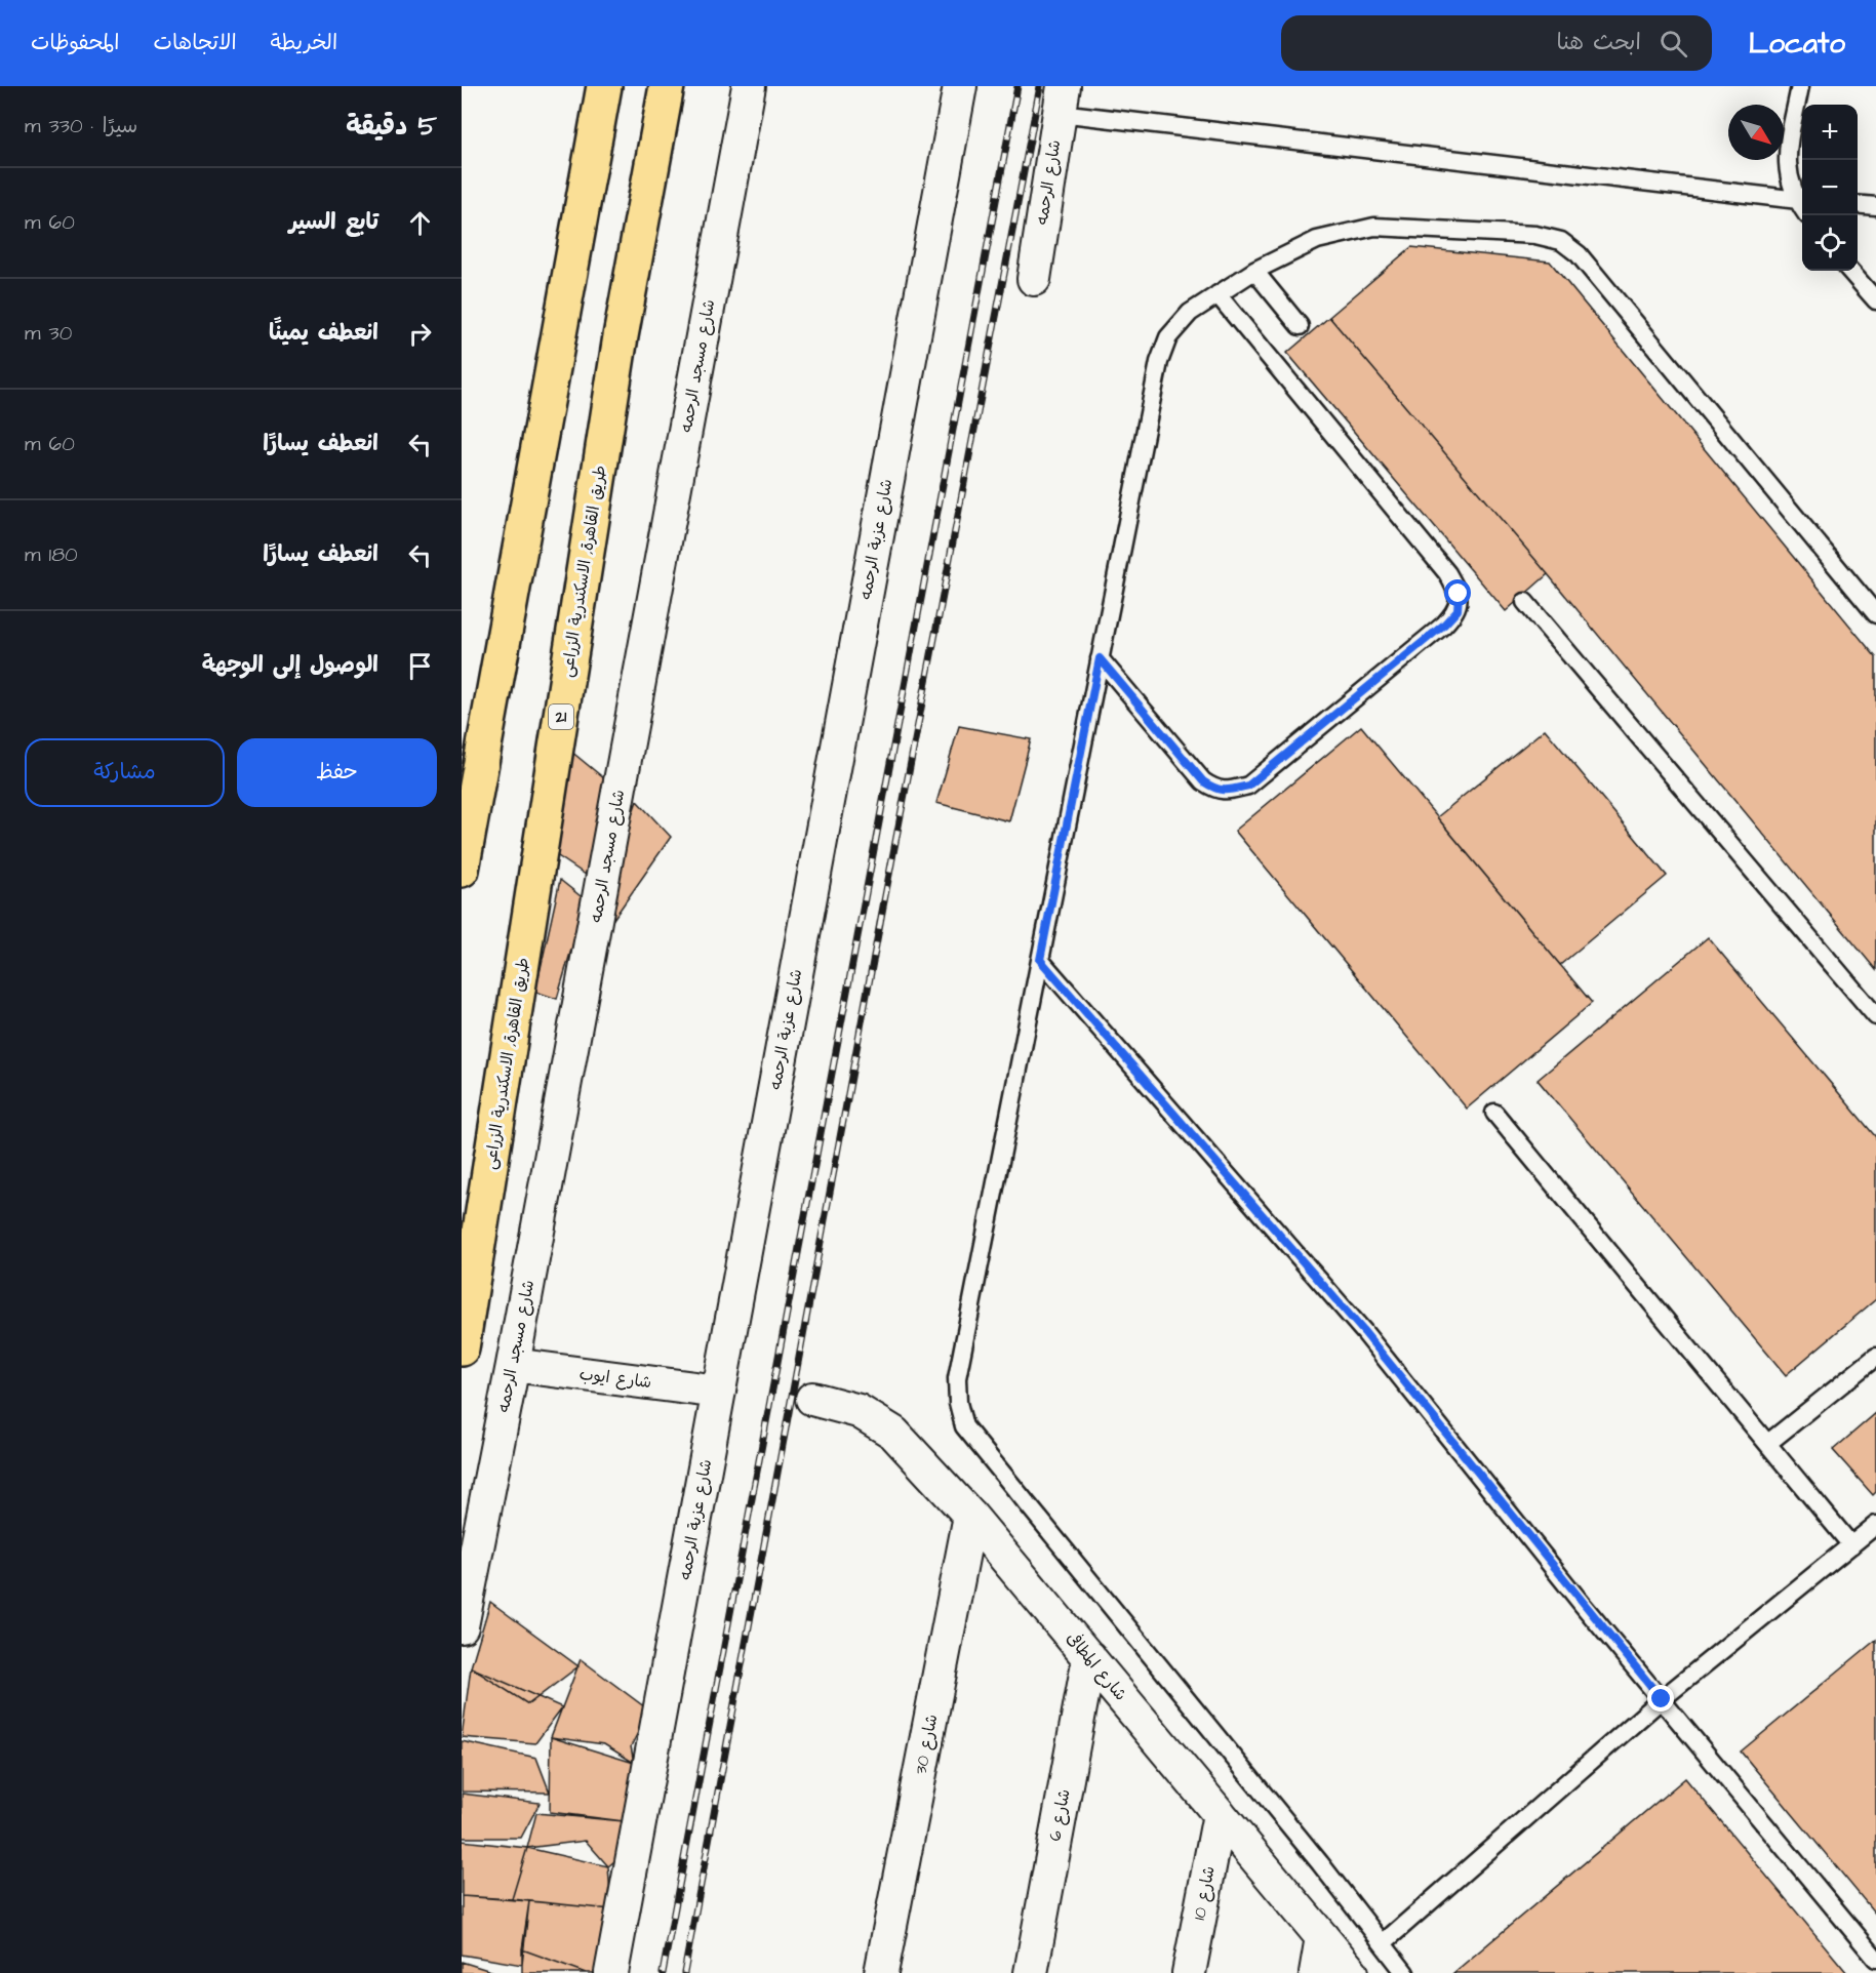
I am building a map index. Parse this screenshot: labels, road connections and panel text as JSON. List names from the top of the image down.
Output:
{
  "streets": {
    "highway": ["طريق القاهرة, الاسكندرية الزراعى", "21"],
    "street": [
      "شارع الرحمه",
      "شارع مسجد الرحمه",
      "شارع عزبة الرحمه",
      "شارع ايوب",
      "شارع المطافى",
      "شارع 30",
      "شارع 6",
      "شارع 10"
    ]
  },
  "crossings": [
    ["شارع مسجد الرحمه", "شارع ايوب"],
    ["شارع عزبة الرحمه", "شارع ايوب"],
    ["شارع المطافى", "شارع 30"],
    ["شارع المطافى", "شارع 6"],
    ["شارع المطافى", "شارع 10"]
  ],
  "north": "bottom right",
  "page": {
    "header": "Locato",
    "search": "ابحث هنا",
    "nav": ["الخريطة", "الاتجاهات", "المحفوظات"],
    "heading": ["5 دقيقة", "سيرًا · 330 m"],
    "map_buttons": ["+", "−"],
    "list": [
      ["تابع السير", "60 m"],
      ["انعطف يمينًا", "30 m"],
      ["انعطف يسارًا", "60 m"],
      ["انعطف يسارًا", "180 m"],
      "الوصول إلى الوجهة"
    ],
    "buttons": ["حفظ", "مشاركة"]
  }
}
